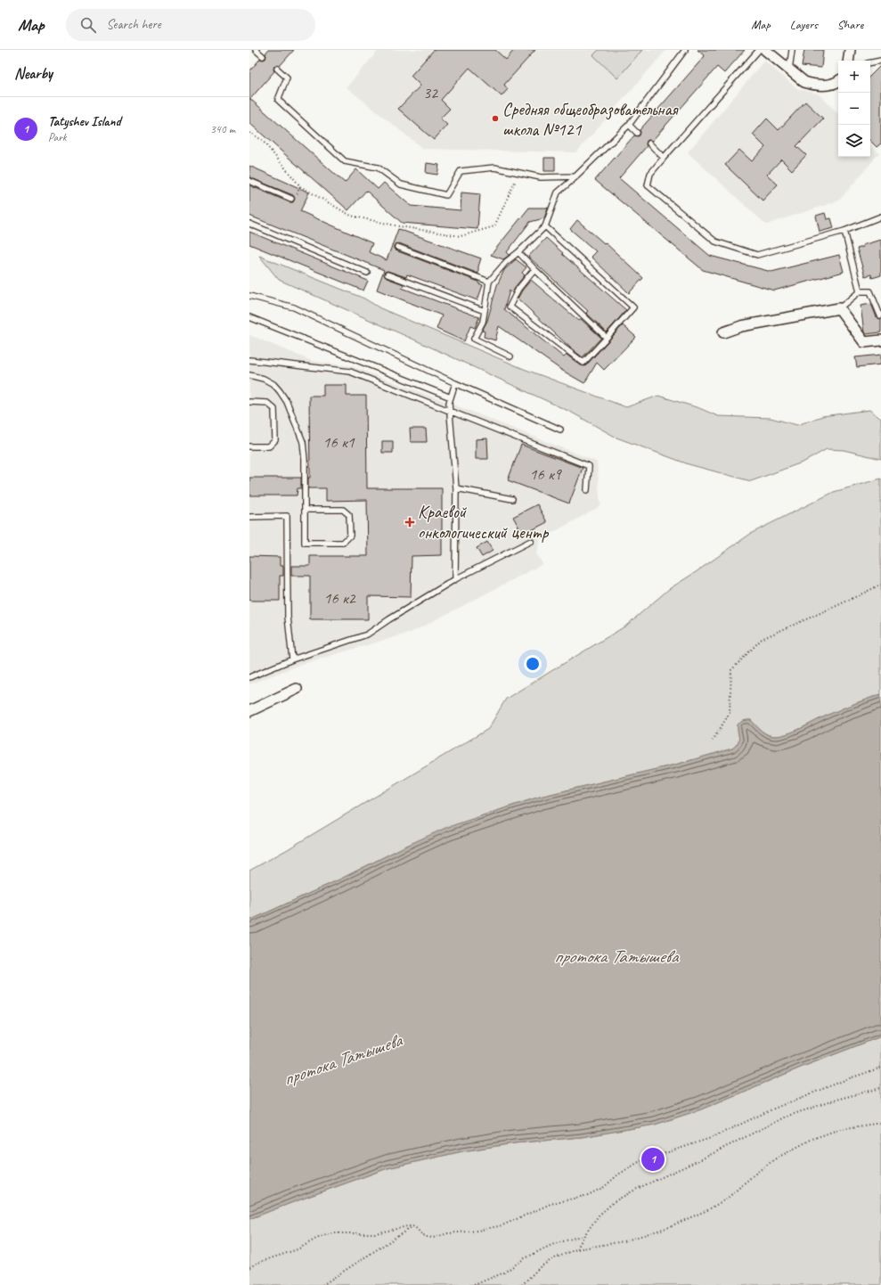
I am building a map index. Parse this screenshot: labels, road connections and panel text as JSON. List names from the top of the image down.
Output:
{
  "water": ["протока Татышева"],
  "places": {
    "other": ["Средняя общеобразовательная школа №121"],
    "health": ["Краевой онкологический центр"]
  },
  "house_numbers": [
    "32",
    "16 к1",
    "16 к9",
    "16 к2"
  ],
  "page": {
    "header": "Map",
    "search": "Search here",
    "nav": ["Map", "Layers", "Share"],
    "heading": "Nearby",
    "map_buttons": ["+", "−"],
    "list": [
      {
        "mark": "1",
        "name": "Tatyshev Island",
        "note": "Park",
        "value": "340 m"
      }
    ],
    "pins": "1"
  }
}
